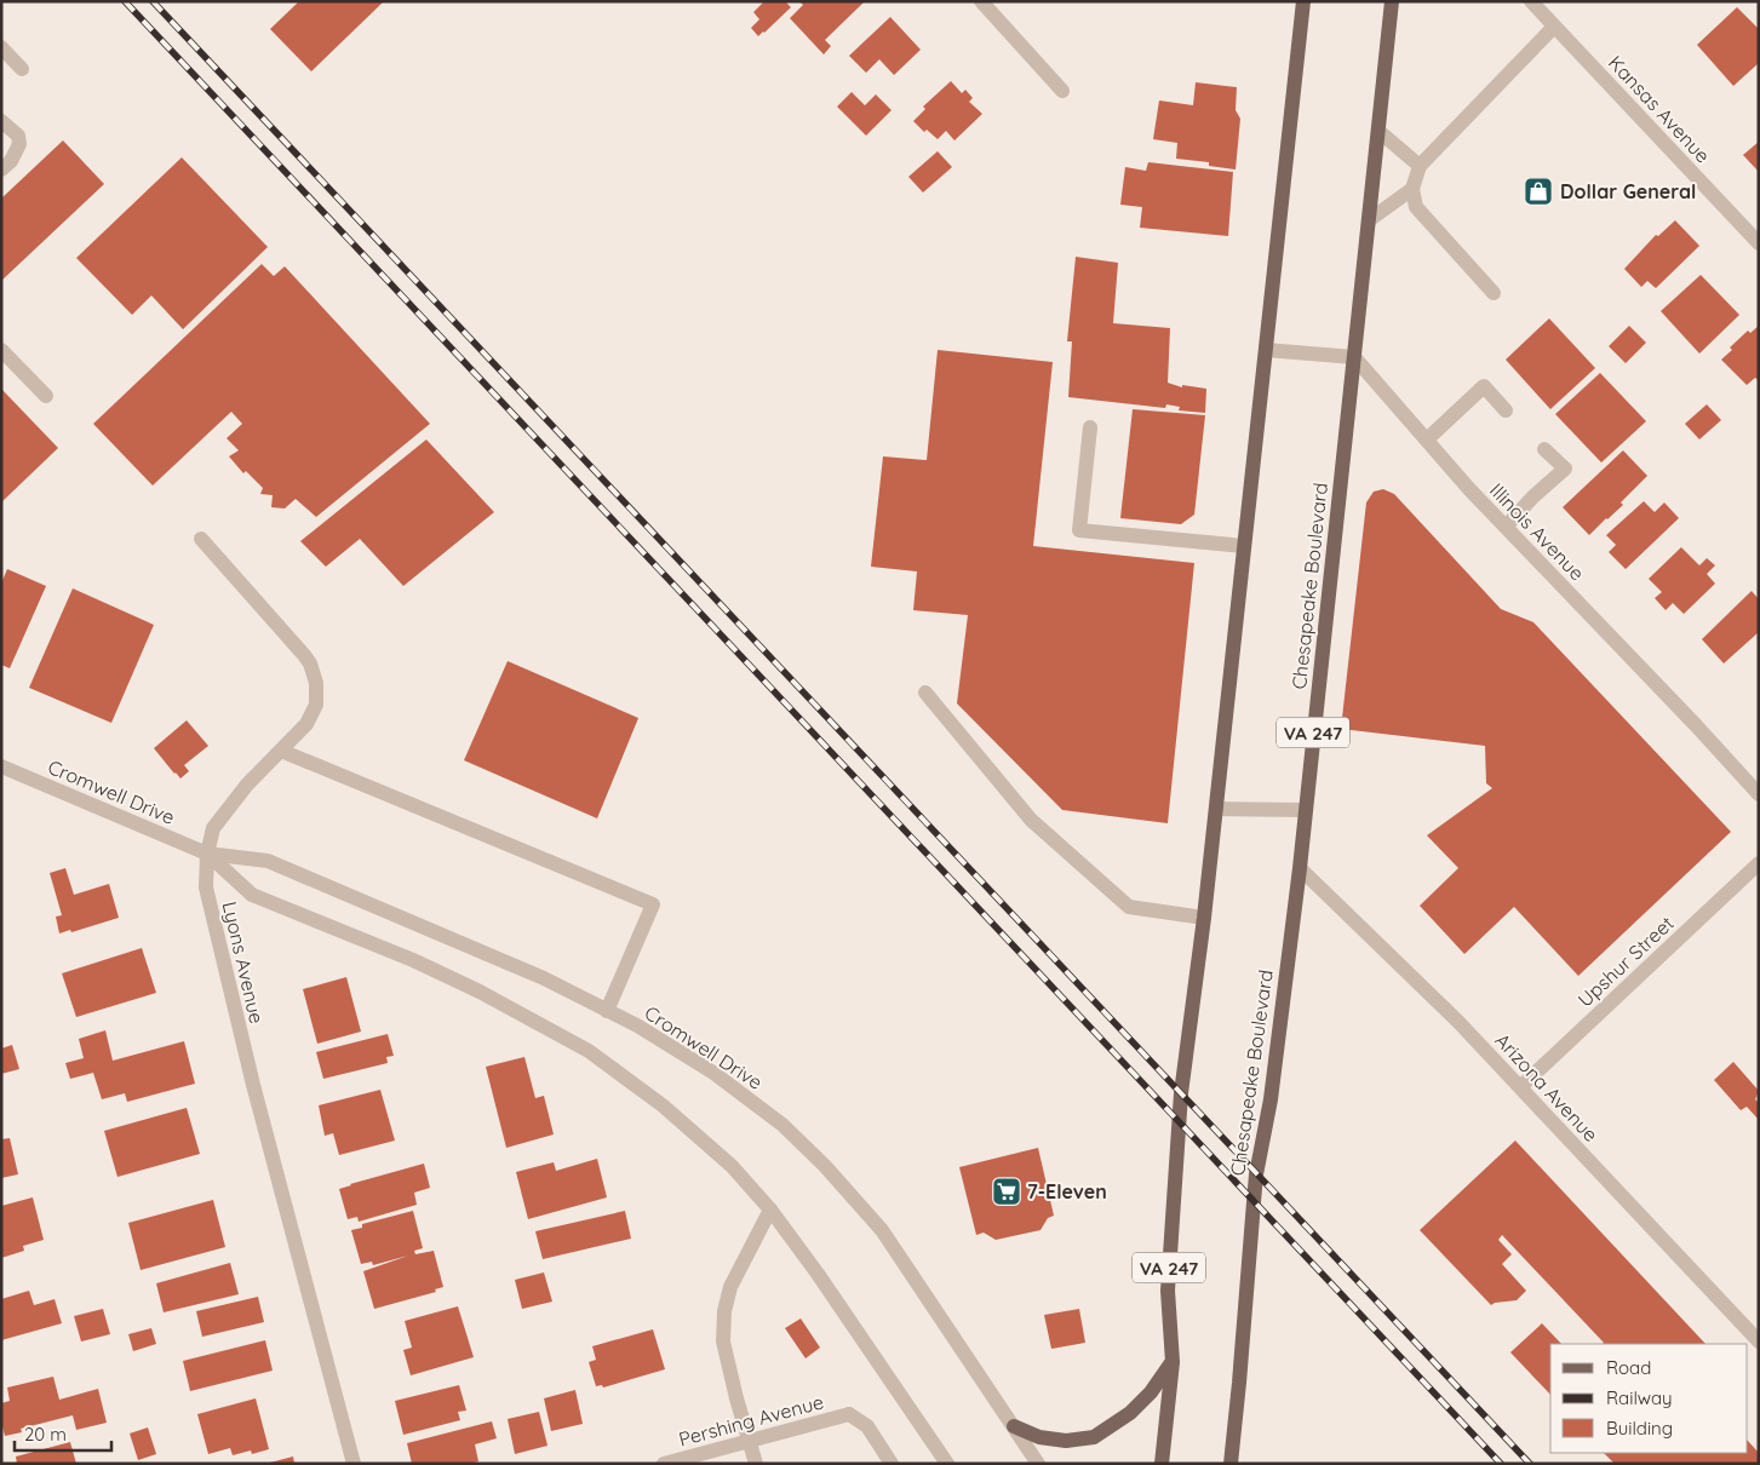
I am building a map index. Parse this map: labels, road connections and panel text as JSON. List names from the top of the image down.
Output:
{
  "streets": {
    "main road": ["Chesapeake Boulevard", "VA 247"],
    "street": [
      "Kansas Avenue",
      "Illinois Avenue",
      "Cromwell Drive",
      "Upshur Street",
      "Lyons Avenue",
      "Arizona Avenue",
      "Pershing Avenue"
    ]
  },
  "crossings": [
    ["Illinois Avenue", "Chesapeake Boulevard"],
    ["Chesapeake Boulevard", "Arizona Avenue"],
    ["Cromwell Drive", "Lyons Avenue"],
    ["Upshur Street", "Arizona Avenue"]
  ],
  "places": {
    "shop": ["Dollar General"],
    "supermarket": ["7-Eleven"]
  },
  "legend": ["Road", "Railway", "Building"],
  "scale_bar": "20 m"
}
